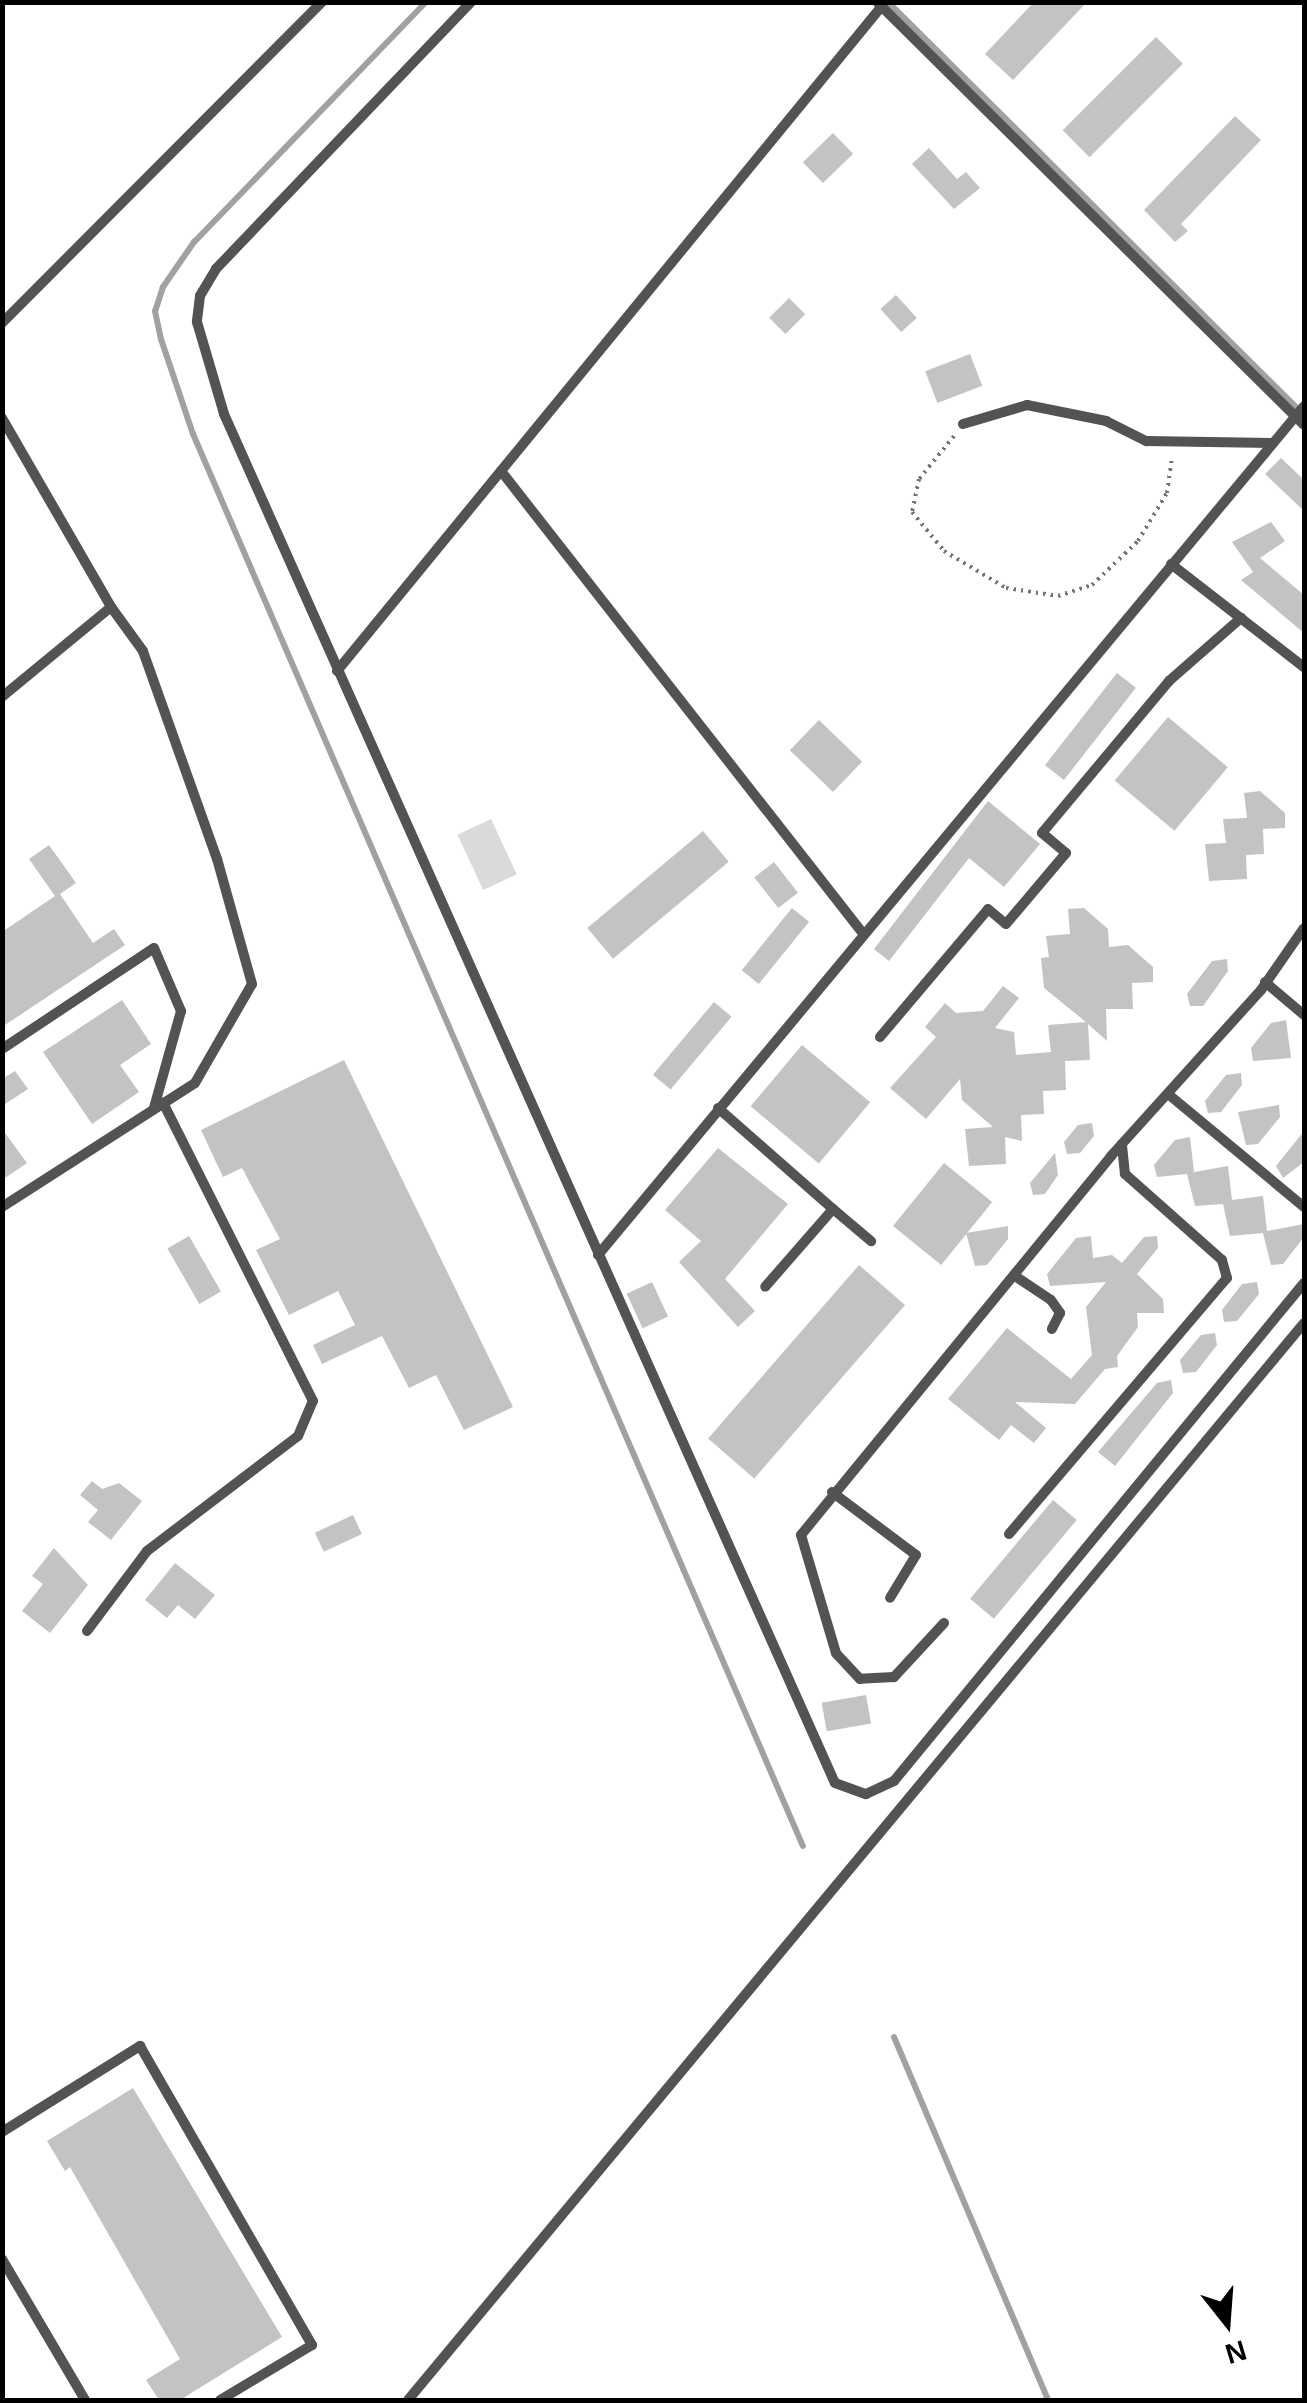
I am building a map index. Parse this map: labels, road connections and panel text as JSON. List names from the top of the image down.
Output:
{
  "north": "bottom"
}
